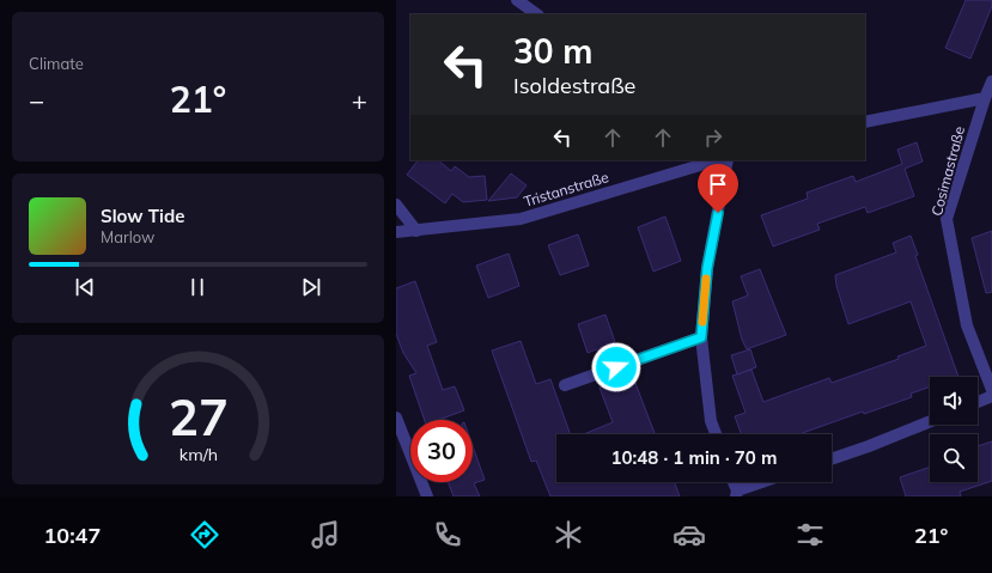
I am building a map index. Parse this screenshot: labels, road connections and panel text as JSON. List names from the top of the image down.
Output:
{
  "streets": {
    "street": ["Cosimastraße", "Tristanstraße"]
  },
  "page": {
    "tile": "Climate",
    "turn": ["30 m", "Isoldestraße"],
    "heat": ["−", "21°", "+"],
    "song": ["Slow Tide", "Marlow"],
    "limit": "30",
    "trip": "10:48 · 1 min · 70 m",
    "tabs": ["10:47", "21°"],
    "gauge": ["27", "km/h"]
  }
}
